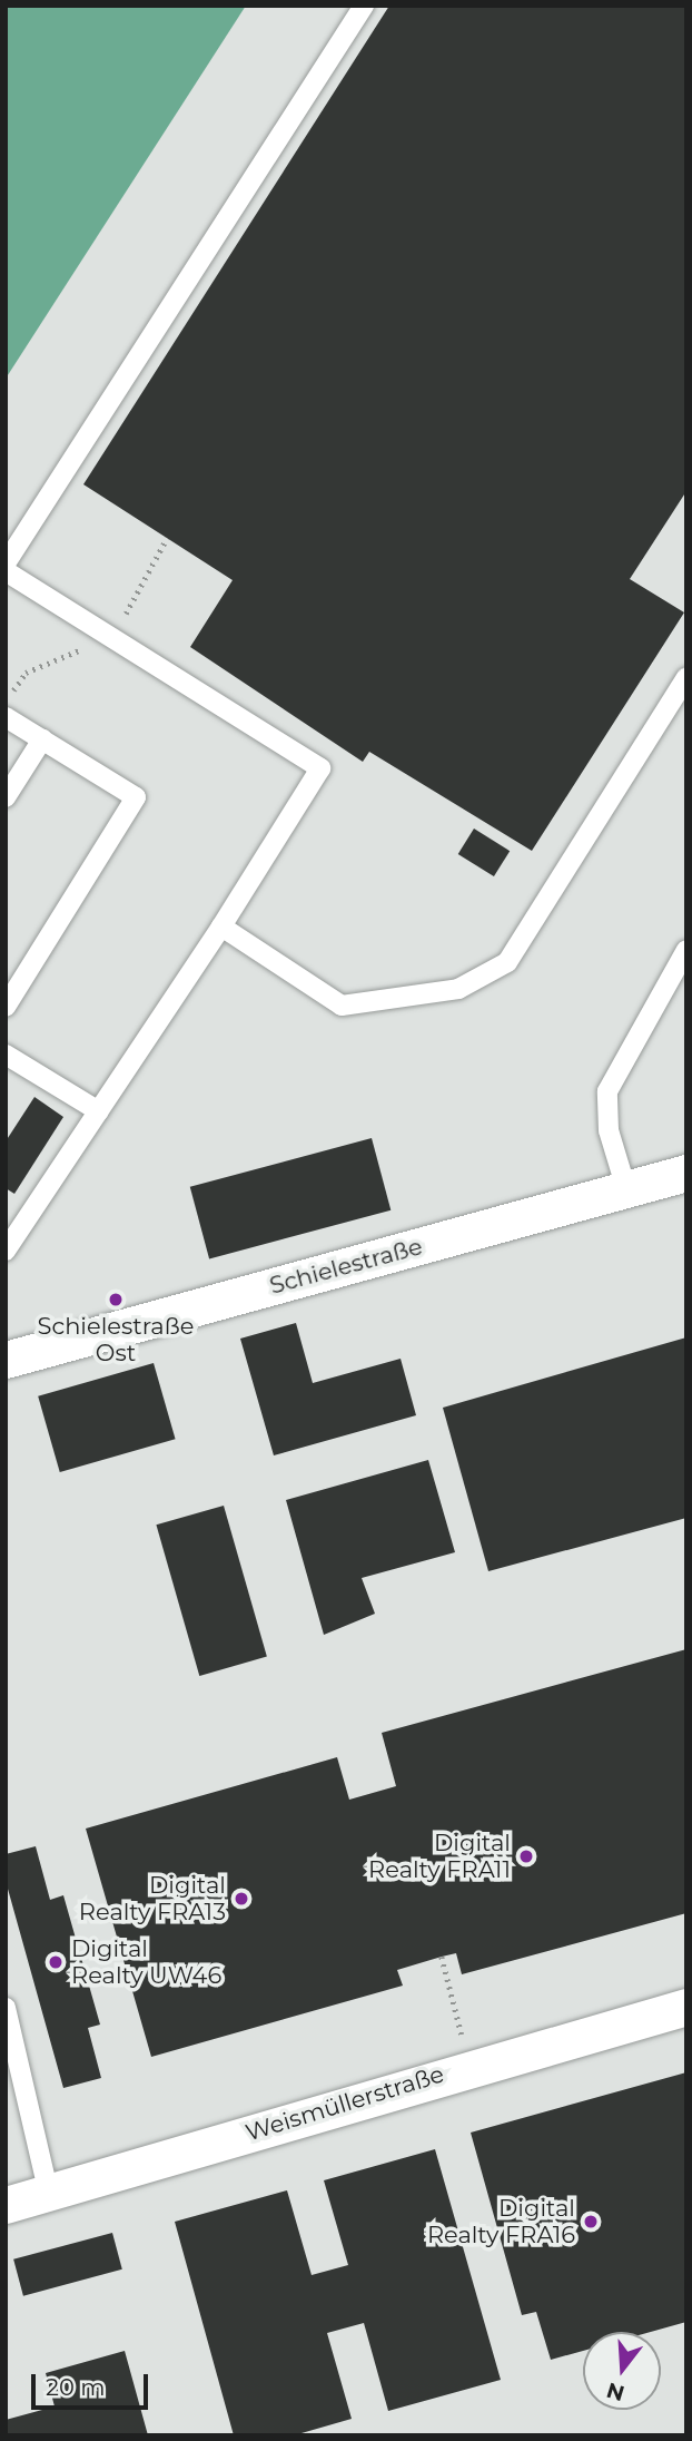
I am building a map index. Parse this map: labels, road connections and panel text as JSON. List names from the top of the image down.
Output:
{
  "streets": {
    "street": ["Schielestraße", "Weismüllerstraße"]
  },
  "places": [
    "Schielestraße Ost",
    "Digital Realty FRA11",
    "Digital Realty FRA13",
    "Digital Realty UW46",
    "Digital Realty FRA16"
  ],
  "scale_bar": "20 m",
  "north": "bottom"
}
